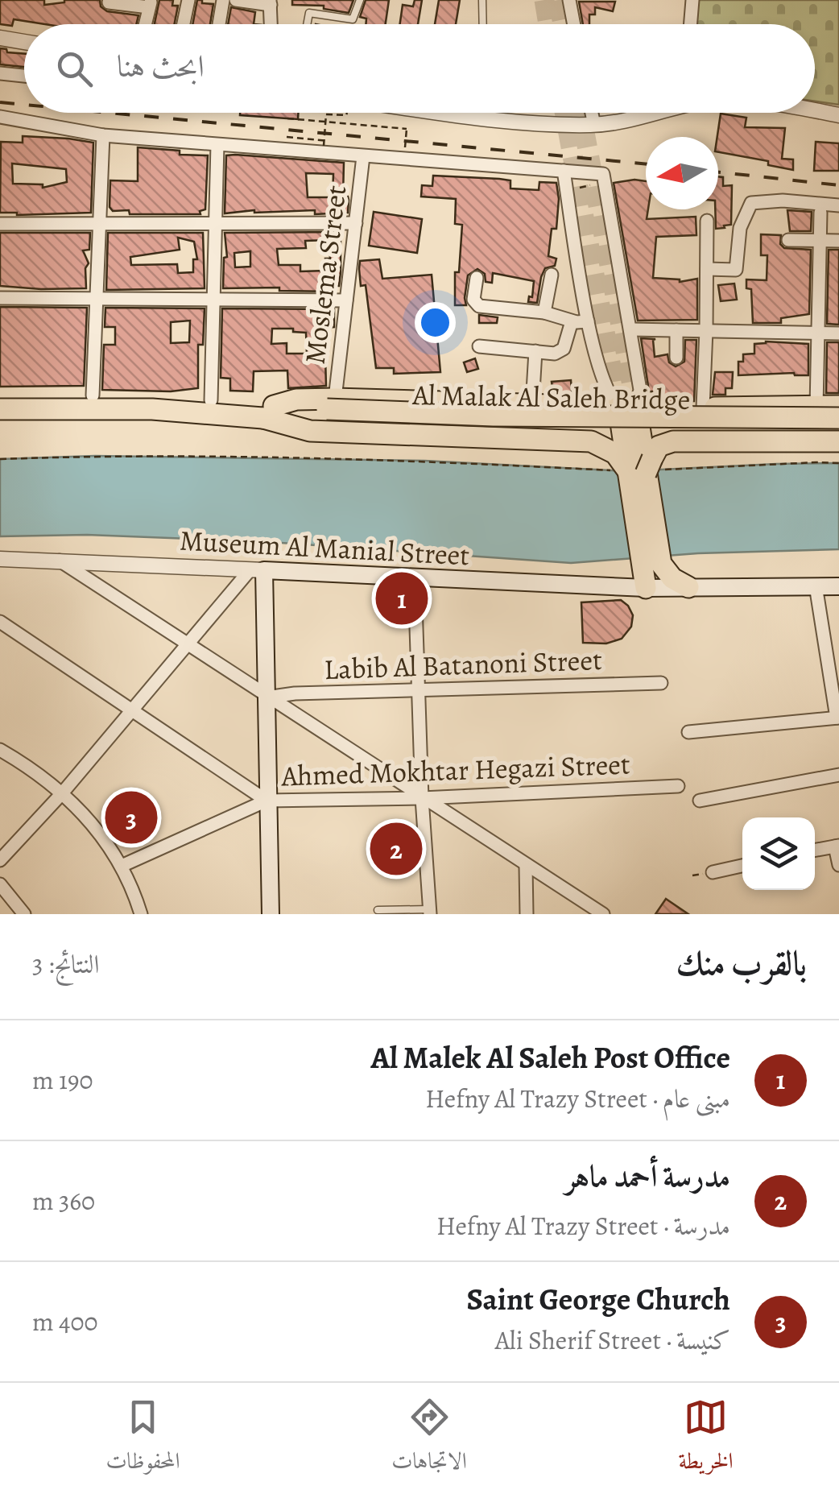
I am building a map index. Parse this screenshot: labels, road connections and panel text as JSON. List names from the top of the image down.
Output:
{
  "streets": {
    "highway": ["Al Malak Al Saleh Bridge"],
    "main road": ["Museum Al Manial Street"],
    "street": ["Moslema Street", "Labib Al Batanoni Street", "Ahmed Mokhtar Hegazi Street"]
  },
  "north": "left",
  "page": {
    "search": "ابحث هنا",
    "pins": ["1", "3", "2"],
    "heading": ["بالقرب منك", "النتائج: 3"],
    "list": [
      {
        "mark": "1",
        "name": "Al Malek Al Saleh Post Office",
        "note": "مبنى عام · Hefny Al Trazy Street",
        "value": "190 m"
      },
      {
        "mark": "2",
        "name": "مدرسة أحمد ماهر",
        "note": "مدرسة · Hefny Al Trazy Street",
        "value": "360 m"
      },
      {
        "mark": "3",
        "name": "Saint George Church",
        "note": "كنيسة · Ali Sherif Street",
        "value": "400 m"
      }
    ],
    "nav": ["الخريطة", "الاتجاهات", "المحفوظات"]
  }
}
